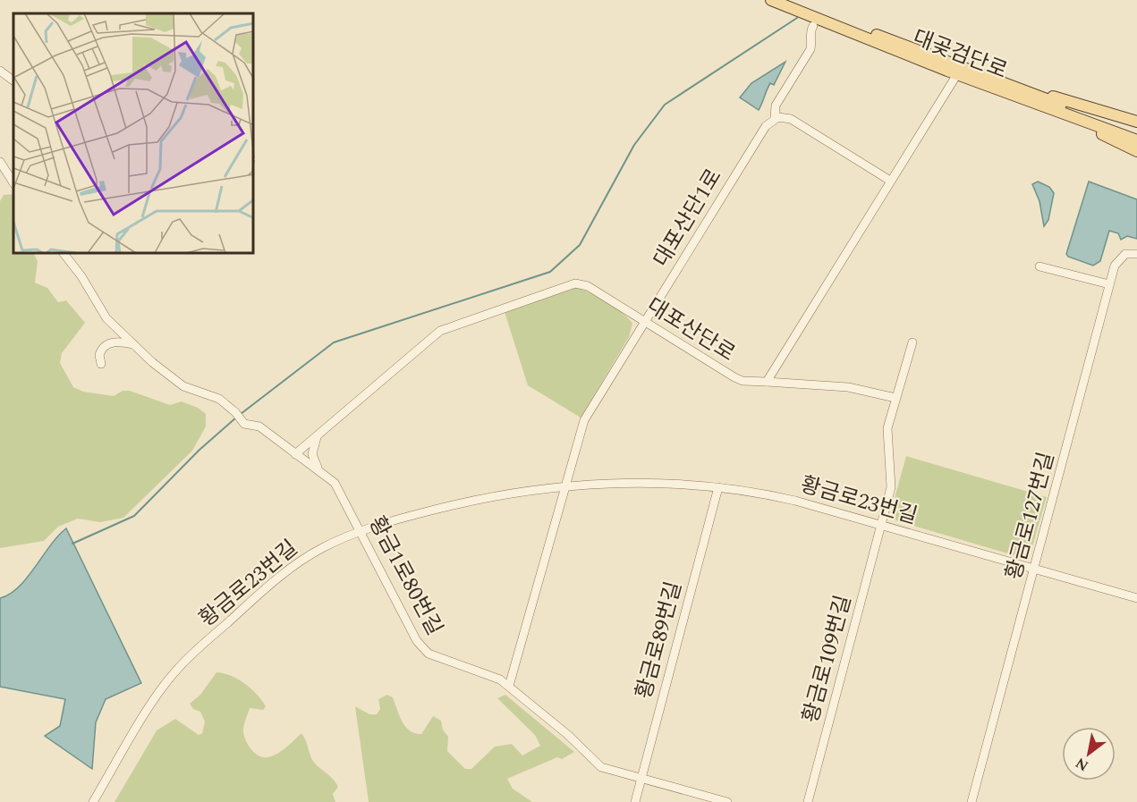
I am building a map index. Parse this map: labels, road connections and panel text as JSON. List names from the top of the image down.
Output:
{
  "streets": {
    "main road": ["대곶검단로"],
    "street": [
      "대포산단1로",
      "대포산단로",
      "황금로23번길",
      "황금로127번길",
      "황금1로80번길",
      "황금로89번길",
      "황금로109번길"
    ]
  },
  "crossings": [
    ["대포산단1로", "대포산단로"],
    ["대포산단1로", "황금로23번길"],
    ["대포산단로", "황금1로80번길"],
    ["대포산단로", "황금로109번길"],
    ["황금로23번길", "황금로127번길"],
    ["황금로23번길", "황금1로80번길"],
    ["황금로23번길", "황금로89번길"],
    ["황금로23번길", "황금로109번길"],
    ["황금1로80번길", "황금로89번길"]
  ],
  "north": "bottom left"
}
